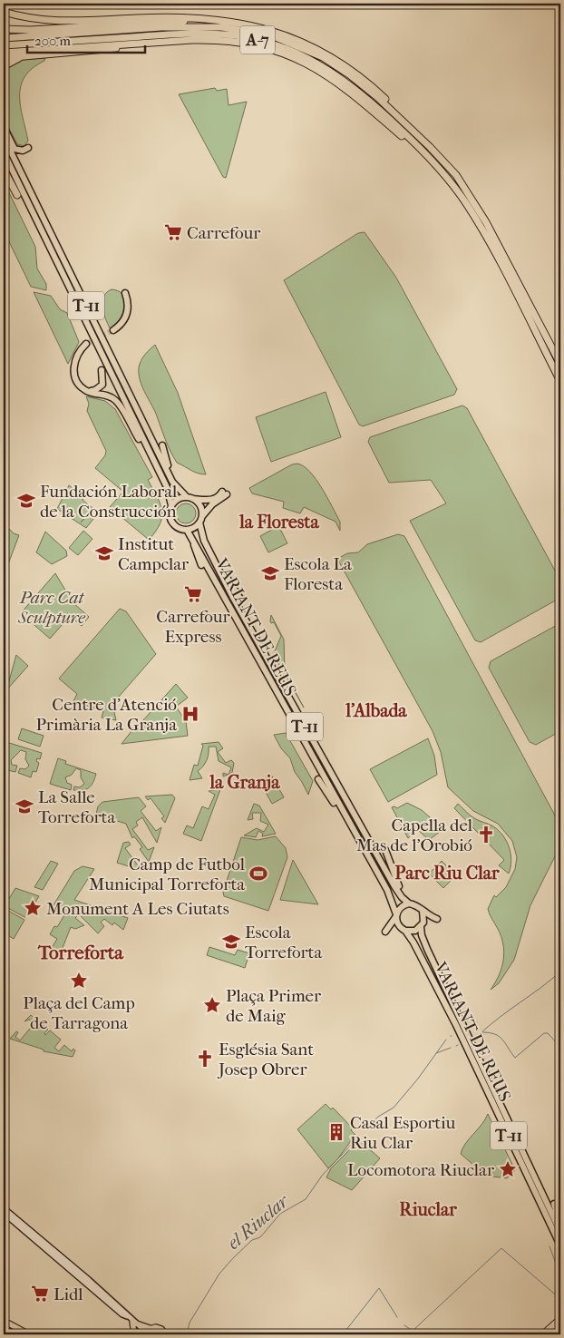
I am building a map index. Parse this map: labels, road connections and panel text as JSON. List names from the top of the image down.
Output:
{
  "streets": {
    "highway": ["A-7", "T-11", "VARIANT DE REUS"]
  },
  "crossings": [
    ["T-11", "VARIANT DE REUS"]
  ],
  "districts": [
    "la Floresta",
    "l'Albada",
    "la Granja",
    "Parc Riu Clar",
    "Torreforta",
    "Riuclar"
  ],
  "water": ["el Riuclar"],
  "parks": ["Parc Cat Sculpture"],
  "places": {
    "supermarket": ["Carrefour", "Carrefour Express", "Lidl"],
    "school or university": [
      "Fundación Laboral de la Construcción",
      "Institut Campclar",
      "Escola La Floresta",
      "La Salle Torreforta",
      "Escola Torreforta"
    ],
    "hospital": ["Centre d'Atenció Primària La Granja"],
    "church": ["Capella del Mas de l'Orobió", "Església Sant Josep Obrer"],
    "sports": ["Camp de Futbol Municipal Torreforta"],
    "place": [
      "Monument A Les Ciutats",
      "Plaça del Camp de Tarragona",
      "Plaça Primer de Maig",
      "Locomotora Riuclar"
    ],
    "building": ["Casal Esportiu Riu Clar"]
  },
  "scale_bar": "200 m"
}
